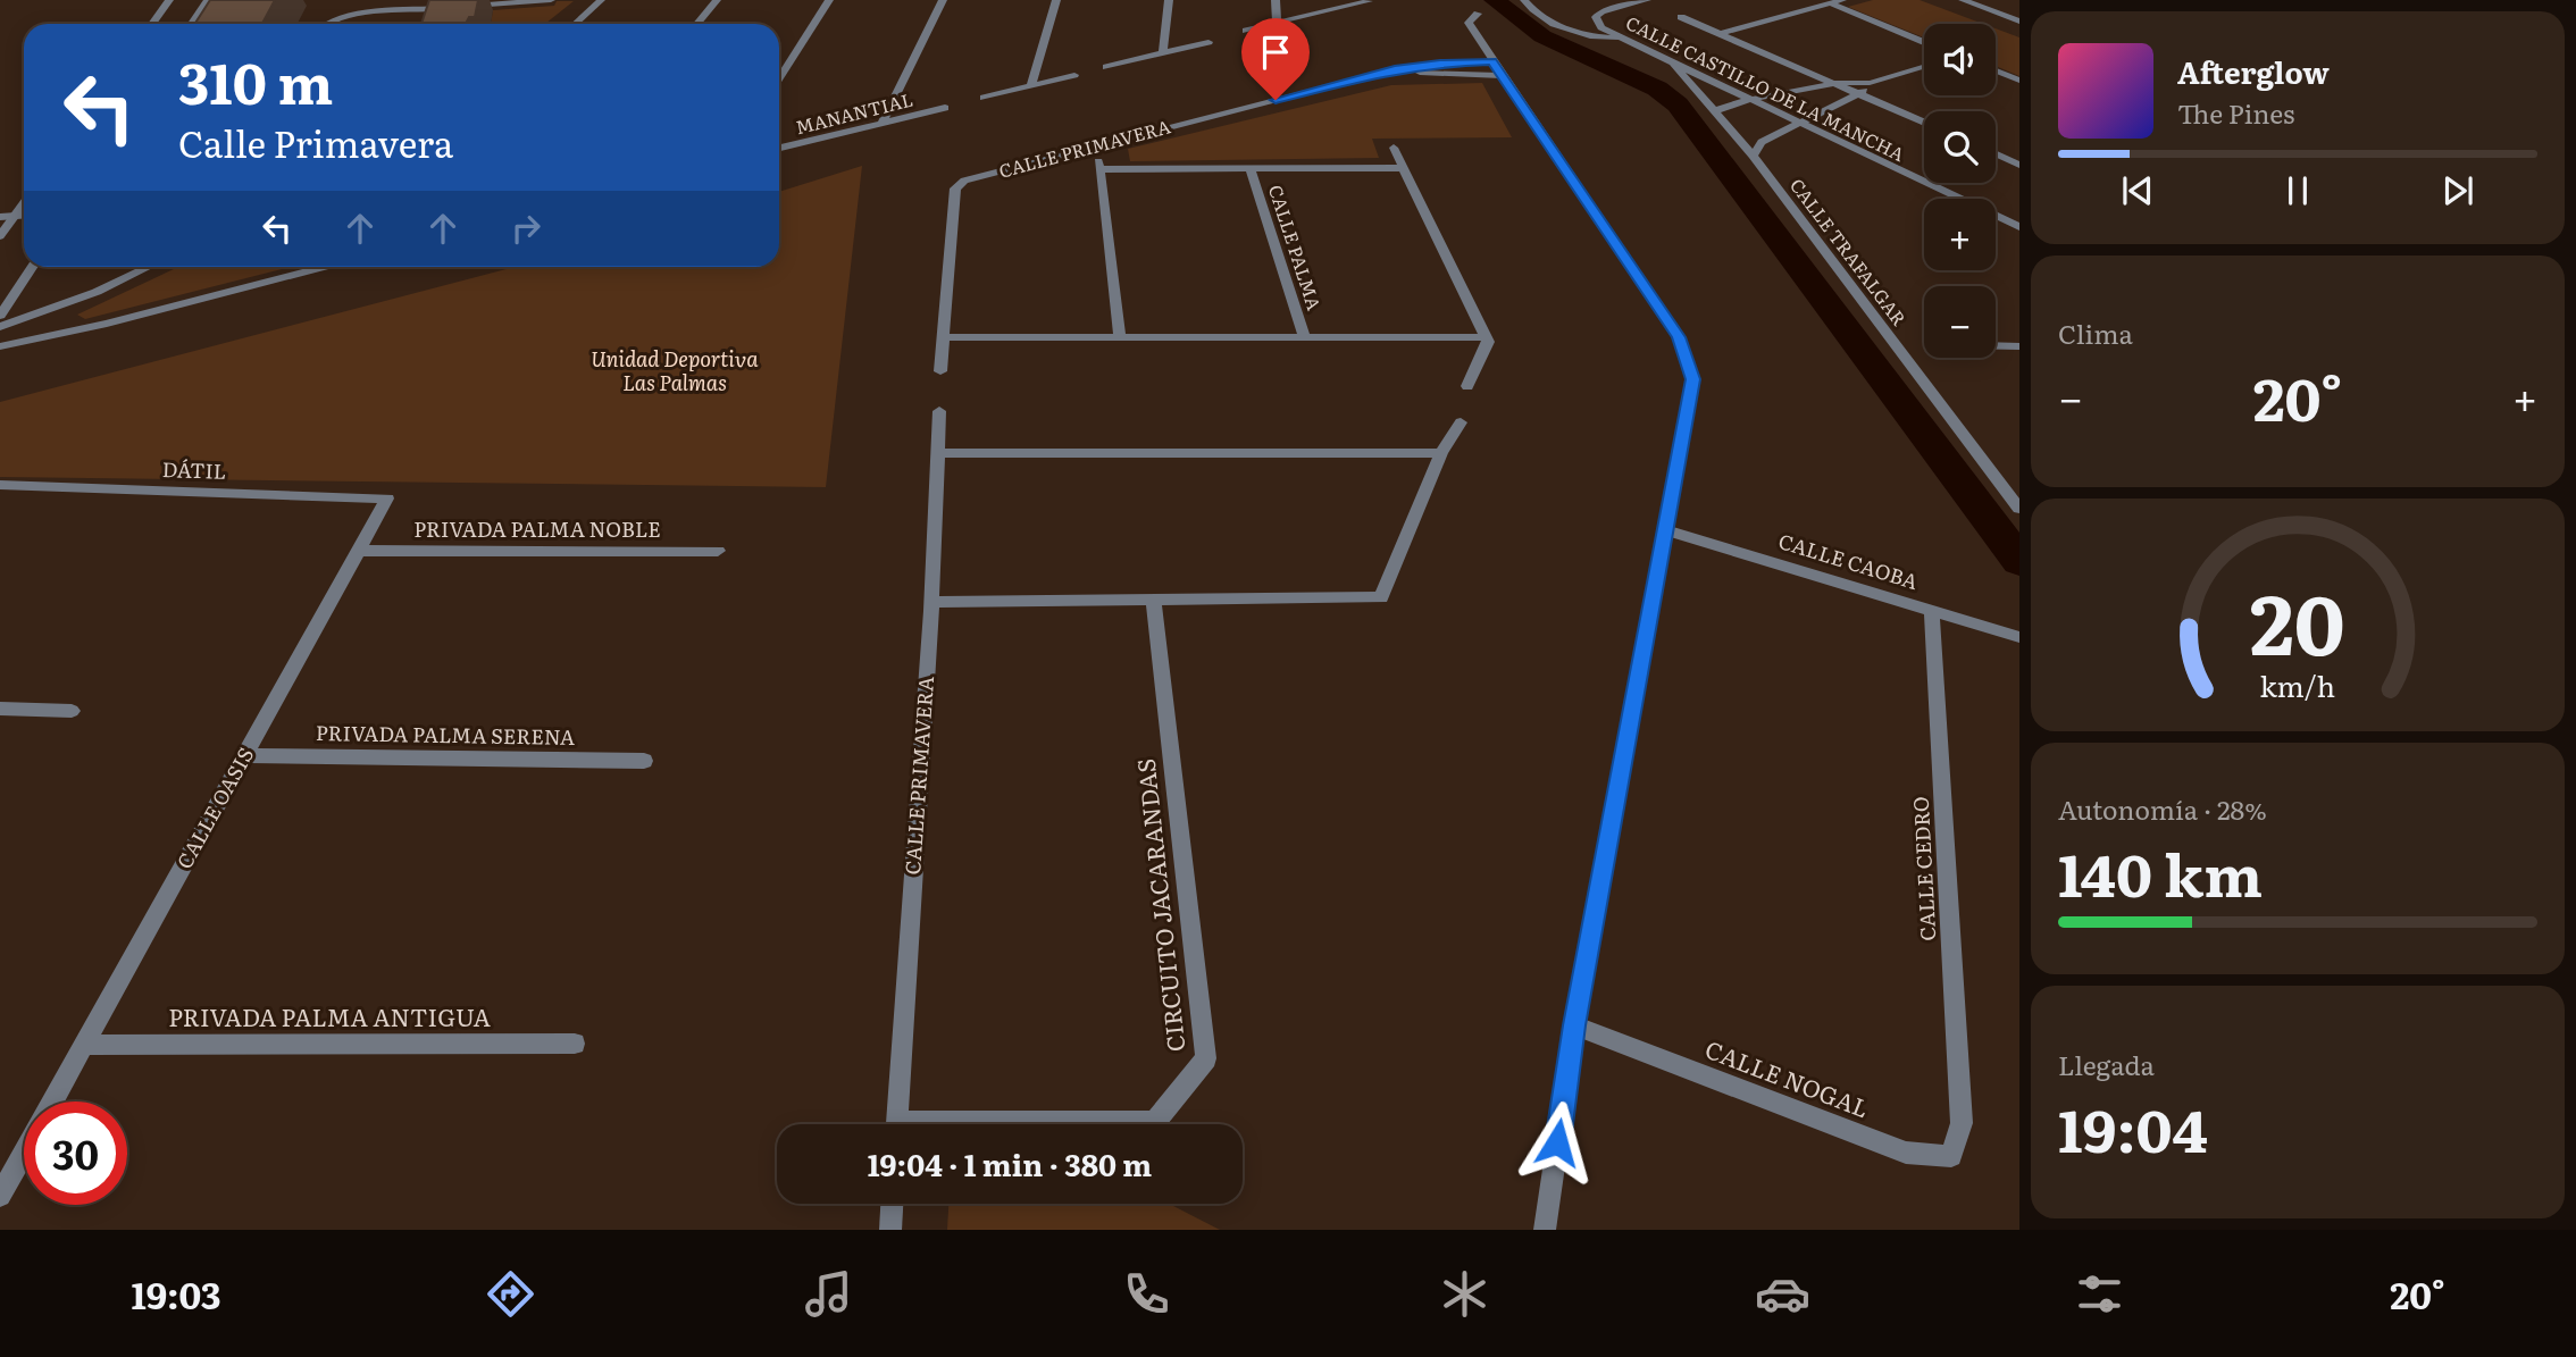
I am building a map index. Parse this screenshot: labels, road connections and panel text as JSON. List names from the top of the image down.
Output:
{
  "streets": {
    "street": [
      "CALLE CASTILLO DE LA MANCHA",
      "MANANTIAL",
      "CALLE PRIMAVERA",
      "CALLE PALMA",
      "CALLE TRAFALGAR",
      "DÁTIL",
      "PRIVADA PALMA NOBLE",
      "CALLE CAOBA",
      "PRIVADA PALMA SERENA",
      "CALLE OASIS",
      "CALLE CEDRO",
      "CIRCUITO JACARANDAS",
      "PRIVADA PALMA ANTIGUA",
      "CALLE NOGAL"
    ]
  },
  "crossings": [
    ["CALLE CASTILLO DE LA MANCHA", "CALLE TRAFALGAR"],
    ["DÁTIL", "CALLE OASIS"],
    ["PRIVADA PALMA NOBLE", "CALLE OASIS"],
    ["CALLE CAOBA", "CALLE CEDRO"],
    ["PRIVADA PALMA SERENA", "CALLE OASIS"],
    ["CALLE OASIS", "PRIVADA PALMA ANTIGUA"],
    ["CALLE CEDRO", "CALLE NOGAL"]
  ],
  "parks": ["Unidad Deportiva Las Palmas"],
  "page": {
    "map_buttons": ["+", "−"],
    "turn": ["310 m", "Calle Primavera"],
    "song": ["Afterglow", "The Pines"],
    "tile": [
      "Clima",
      ["Autonomía · 28%", "140 km"],
      ["Llegada", "19:04"]
    ],
    "heat": ["−", "20°", "+"],
    "limit": "30",
    "trip": "19:04 · 1 min · 380 m",
    "tabs": ["19:03", "20°"],
    "gauge": ["20", "km/h"]
  }
}
